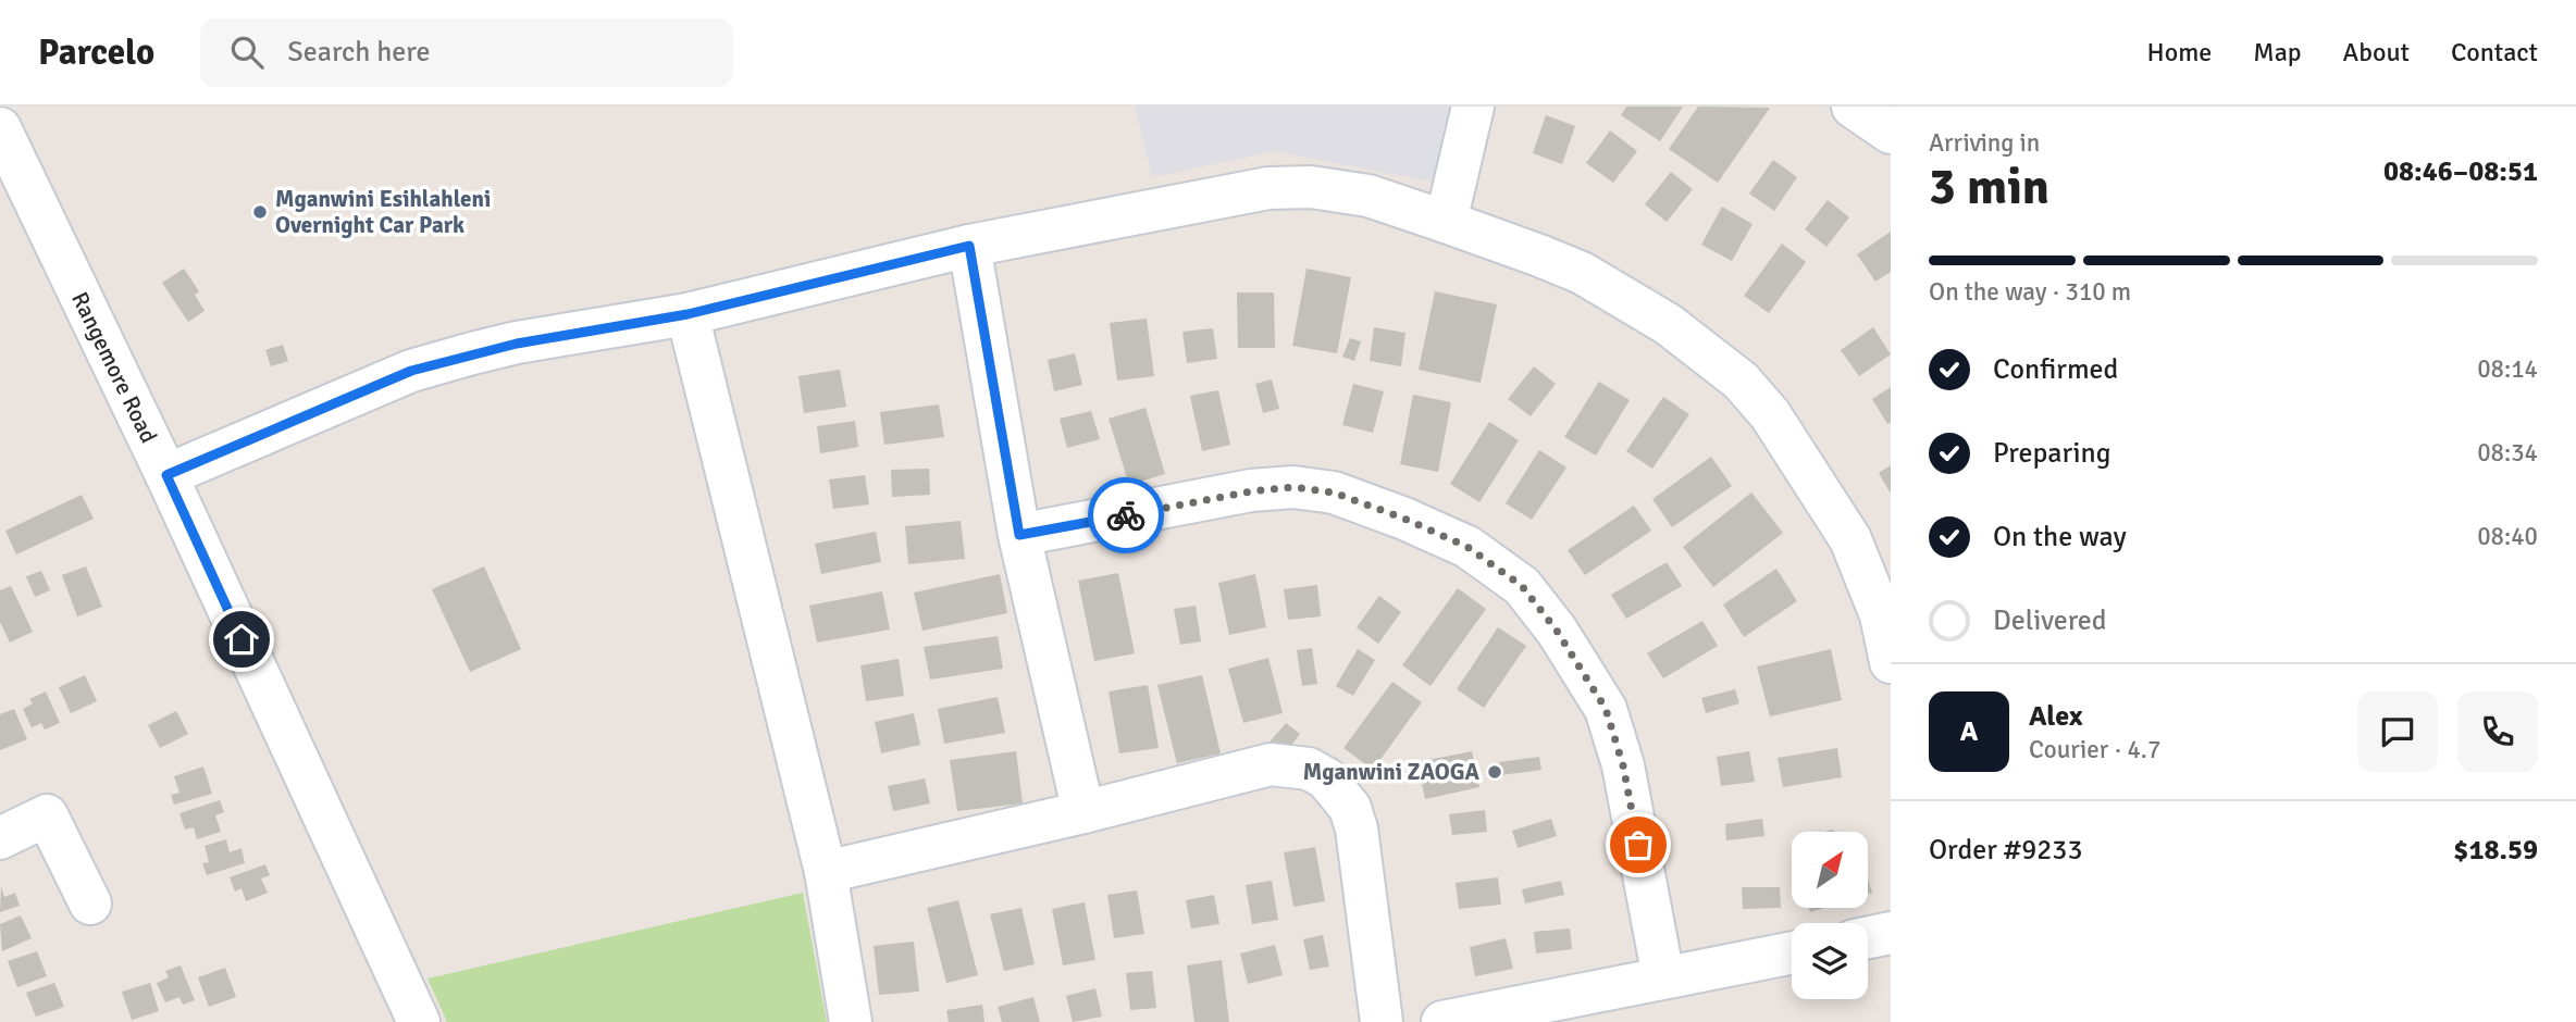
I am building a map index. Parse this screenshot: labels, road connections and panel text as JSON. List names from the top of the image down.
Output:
{
  "streets": {
    "street": ["Rangemore Road"]
  },
  "places": ["Mganwini Esihlahleni Overnight Car Park", "Mganwini ZAOGA"],
  "north": "top right",
  "page": {
    "header": "Parcelo",
    "search": "Search here",
    "nav": [
      "Home",
      "Map",
      "About",
      "Contact"
    ],
    "heading": ["3 min", "Arriving in", "08:46–08:51"],
    "panel": [
      "Alex",
      "Courier · 4.7",
      "Order #9233",
      "$18.59"
    ],
    "bar": "On the way · 310 m",
    "list": [
      ["Confirmed", "08:14"],
      ["Preparing", "08:34"],
      ["On the way", "08:40"],
      "Delivered"
    ],
    "round": "A"
  }
}
